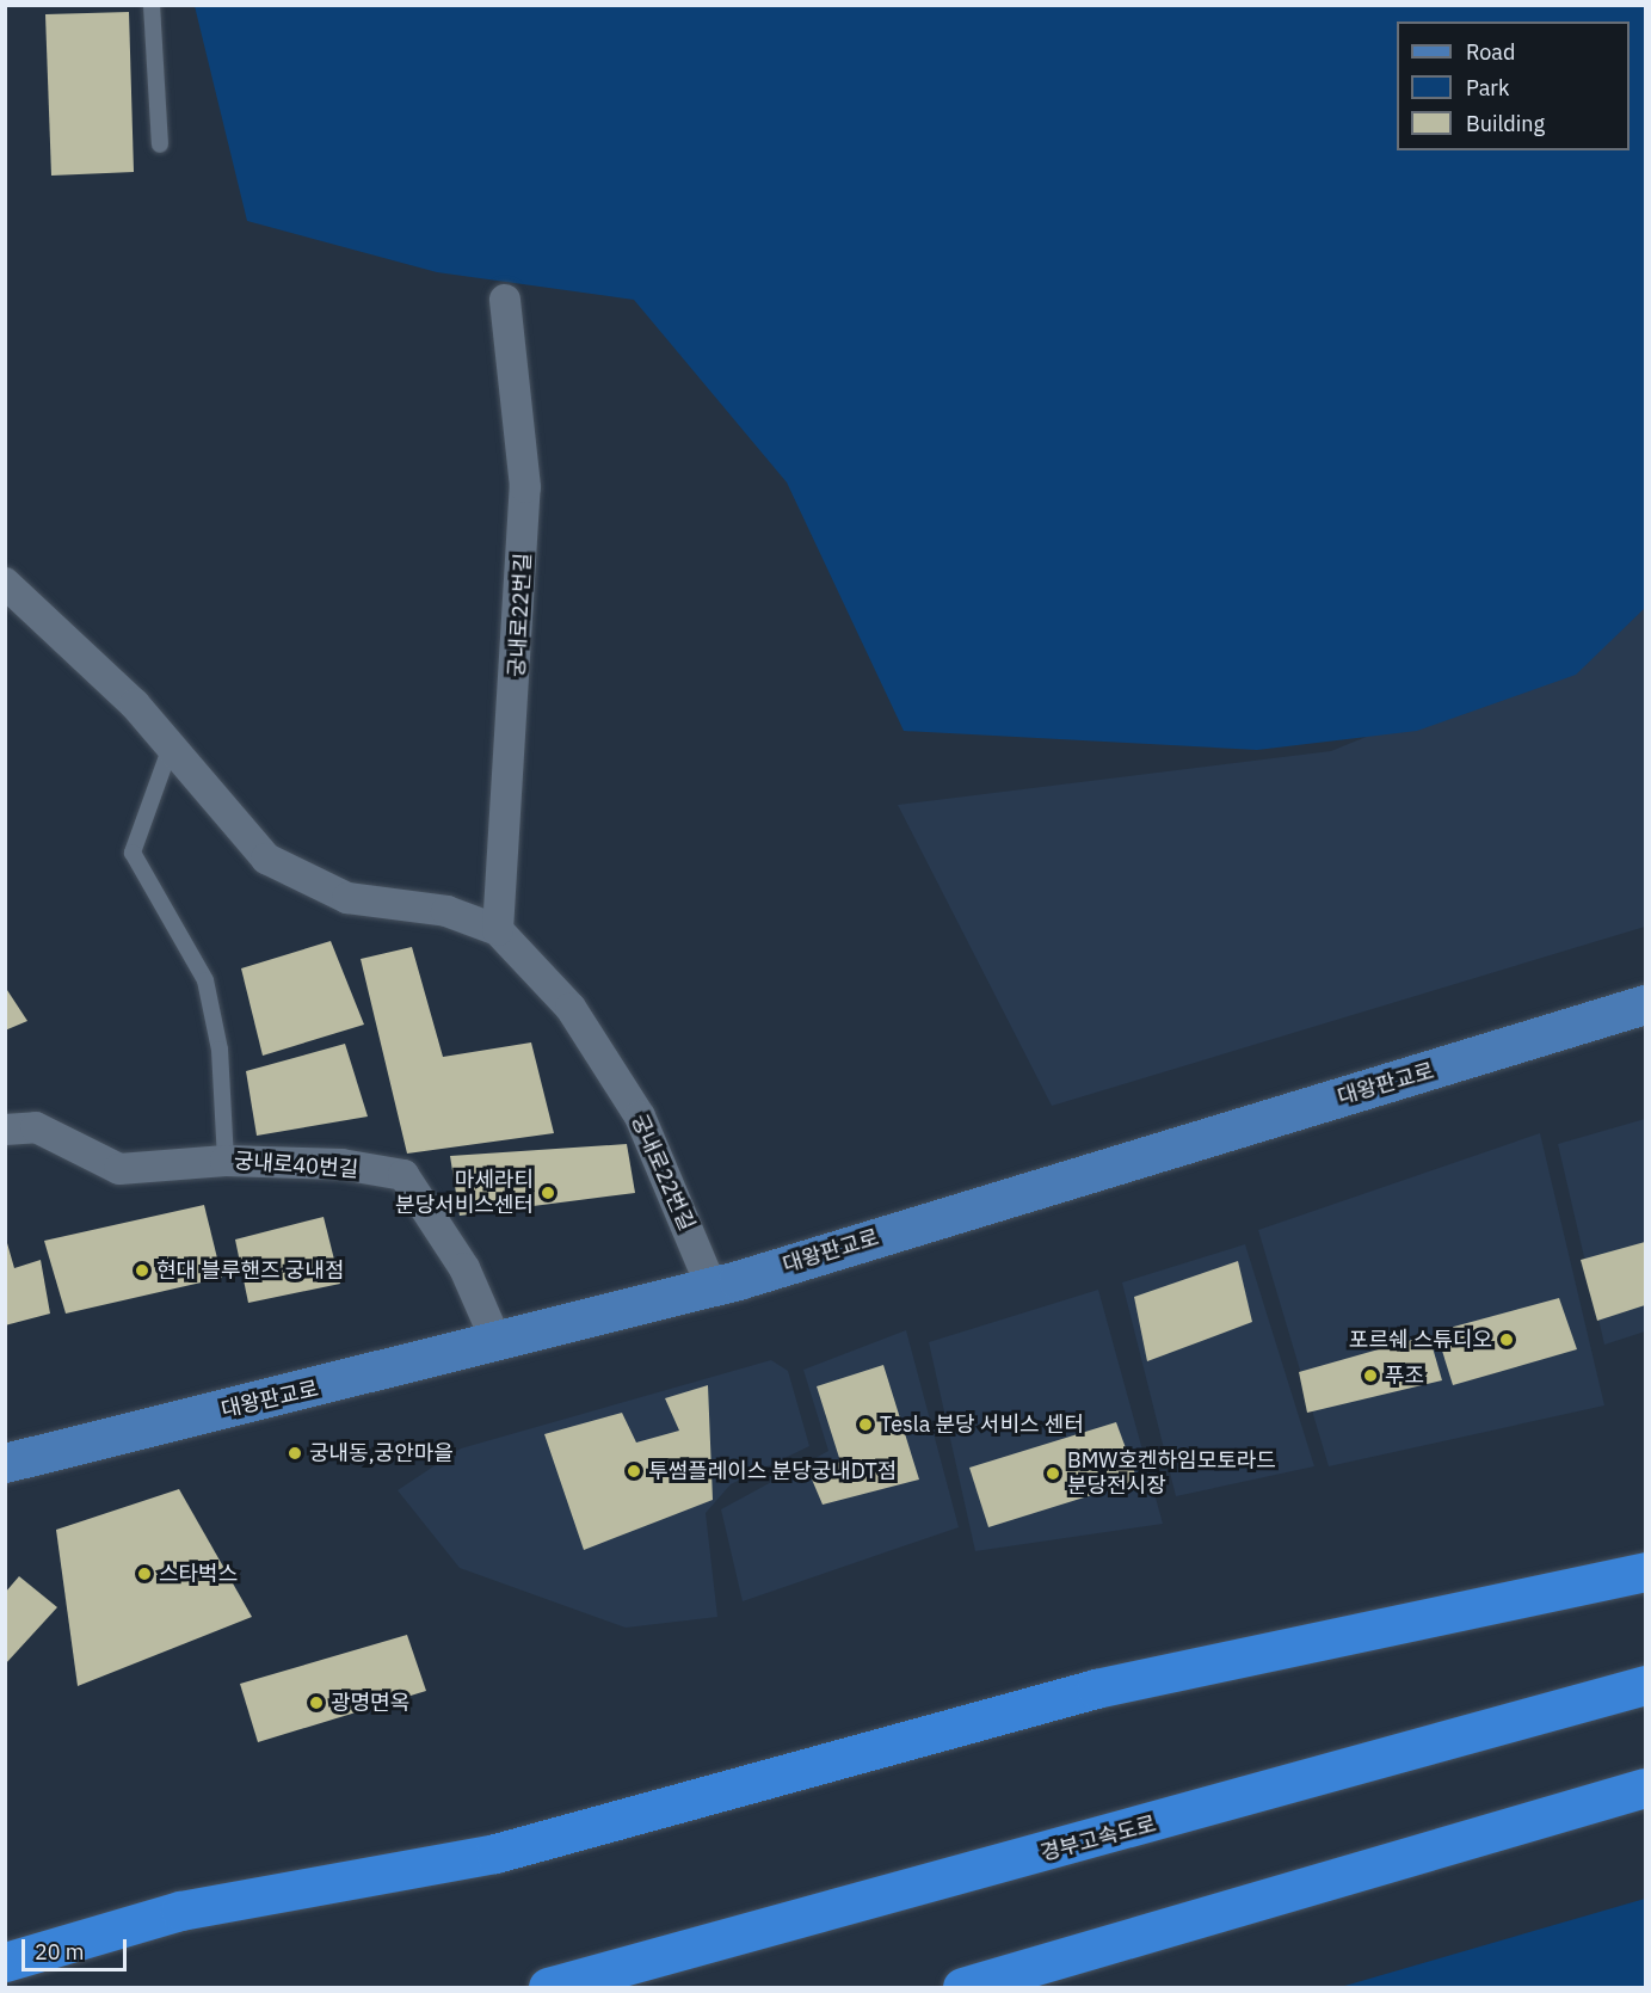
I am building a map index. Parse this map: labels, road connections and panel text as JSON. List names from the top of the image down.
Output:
{
  "streets": {
    "highway": ["경부고속도로"],
    "main road": ["대왕판교로"],
    "street": ["궁내로22번길", "궁내로40번길"]
  },
  "crossings": [
    ["궁내로22번길", "대왕판교로"],
    ["대왕판교로", "궁내로40번길"]
  ],
  "places": [
    "마세라티 분당서비스센터",
    "현대 블루핸즈 궁내점",
    "포르쉐 스튜디오",
    "푸조",
    "Tesla 분당 서비스 센터",
    "궁내동,궁안마을",
    "투썸플레이스 분당궁내DT점",
    "BMW호켄하임모토라드 분당전시장",
    "스타벅스",
    "광명면옥"
  ],
  "legend": ["Road", "Park", "Building"],
  "scale_bar": "20 m"
}
